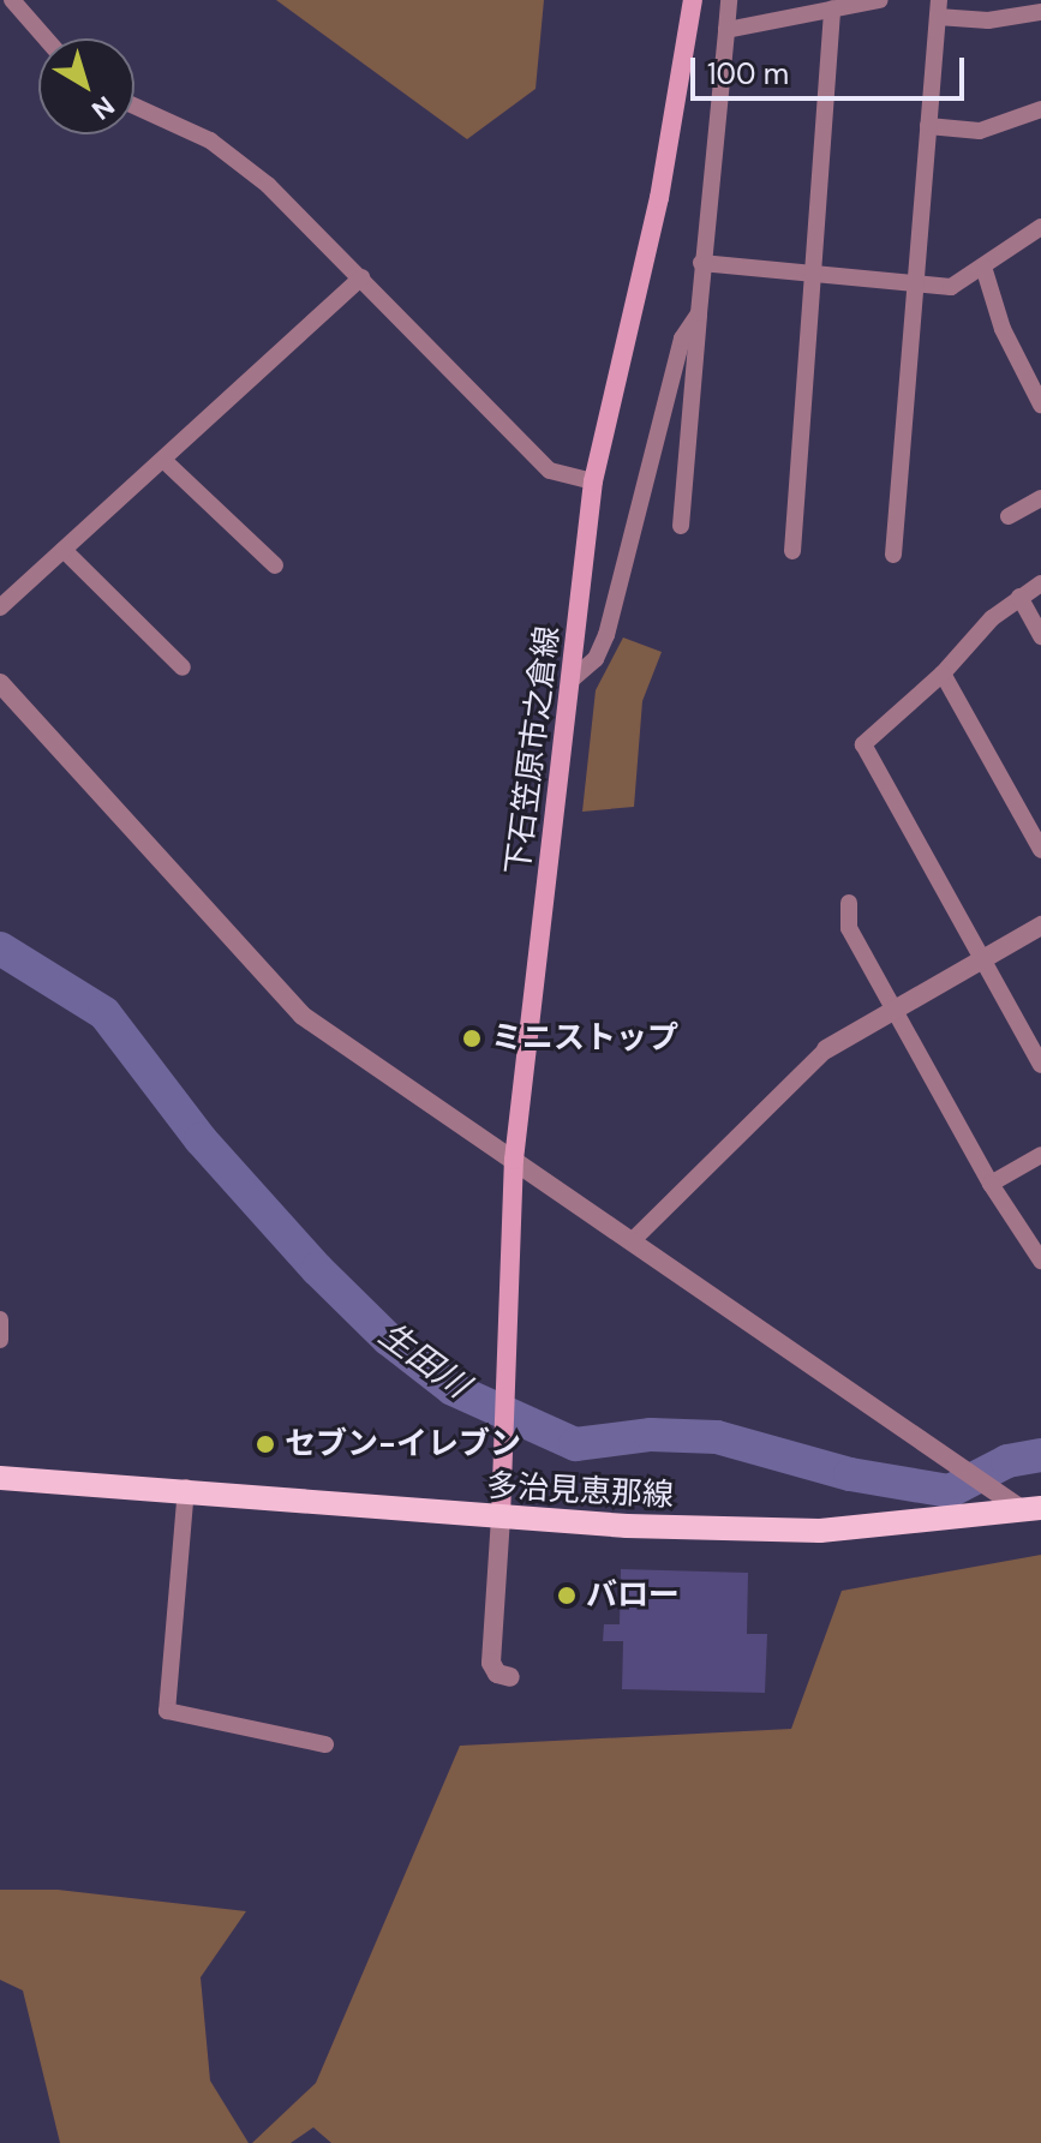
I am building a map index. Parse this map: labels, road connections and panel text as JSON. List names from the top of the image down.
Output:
{
  "streets": {
    "main road": ["下石笠原市之倉線", "多治見恵那線"]
  },
  "crossings": [
    ["下石笠原市之倉線", "多治見恵那線"]
  ],
  "water": ["生田川"],
  "places": ["ミニストップ", "セブン-イレブン", "バロー"],
  "scale_bar": "100 m",
  "north": "bottom right"
}
